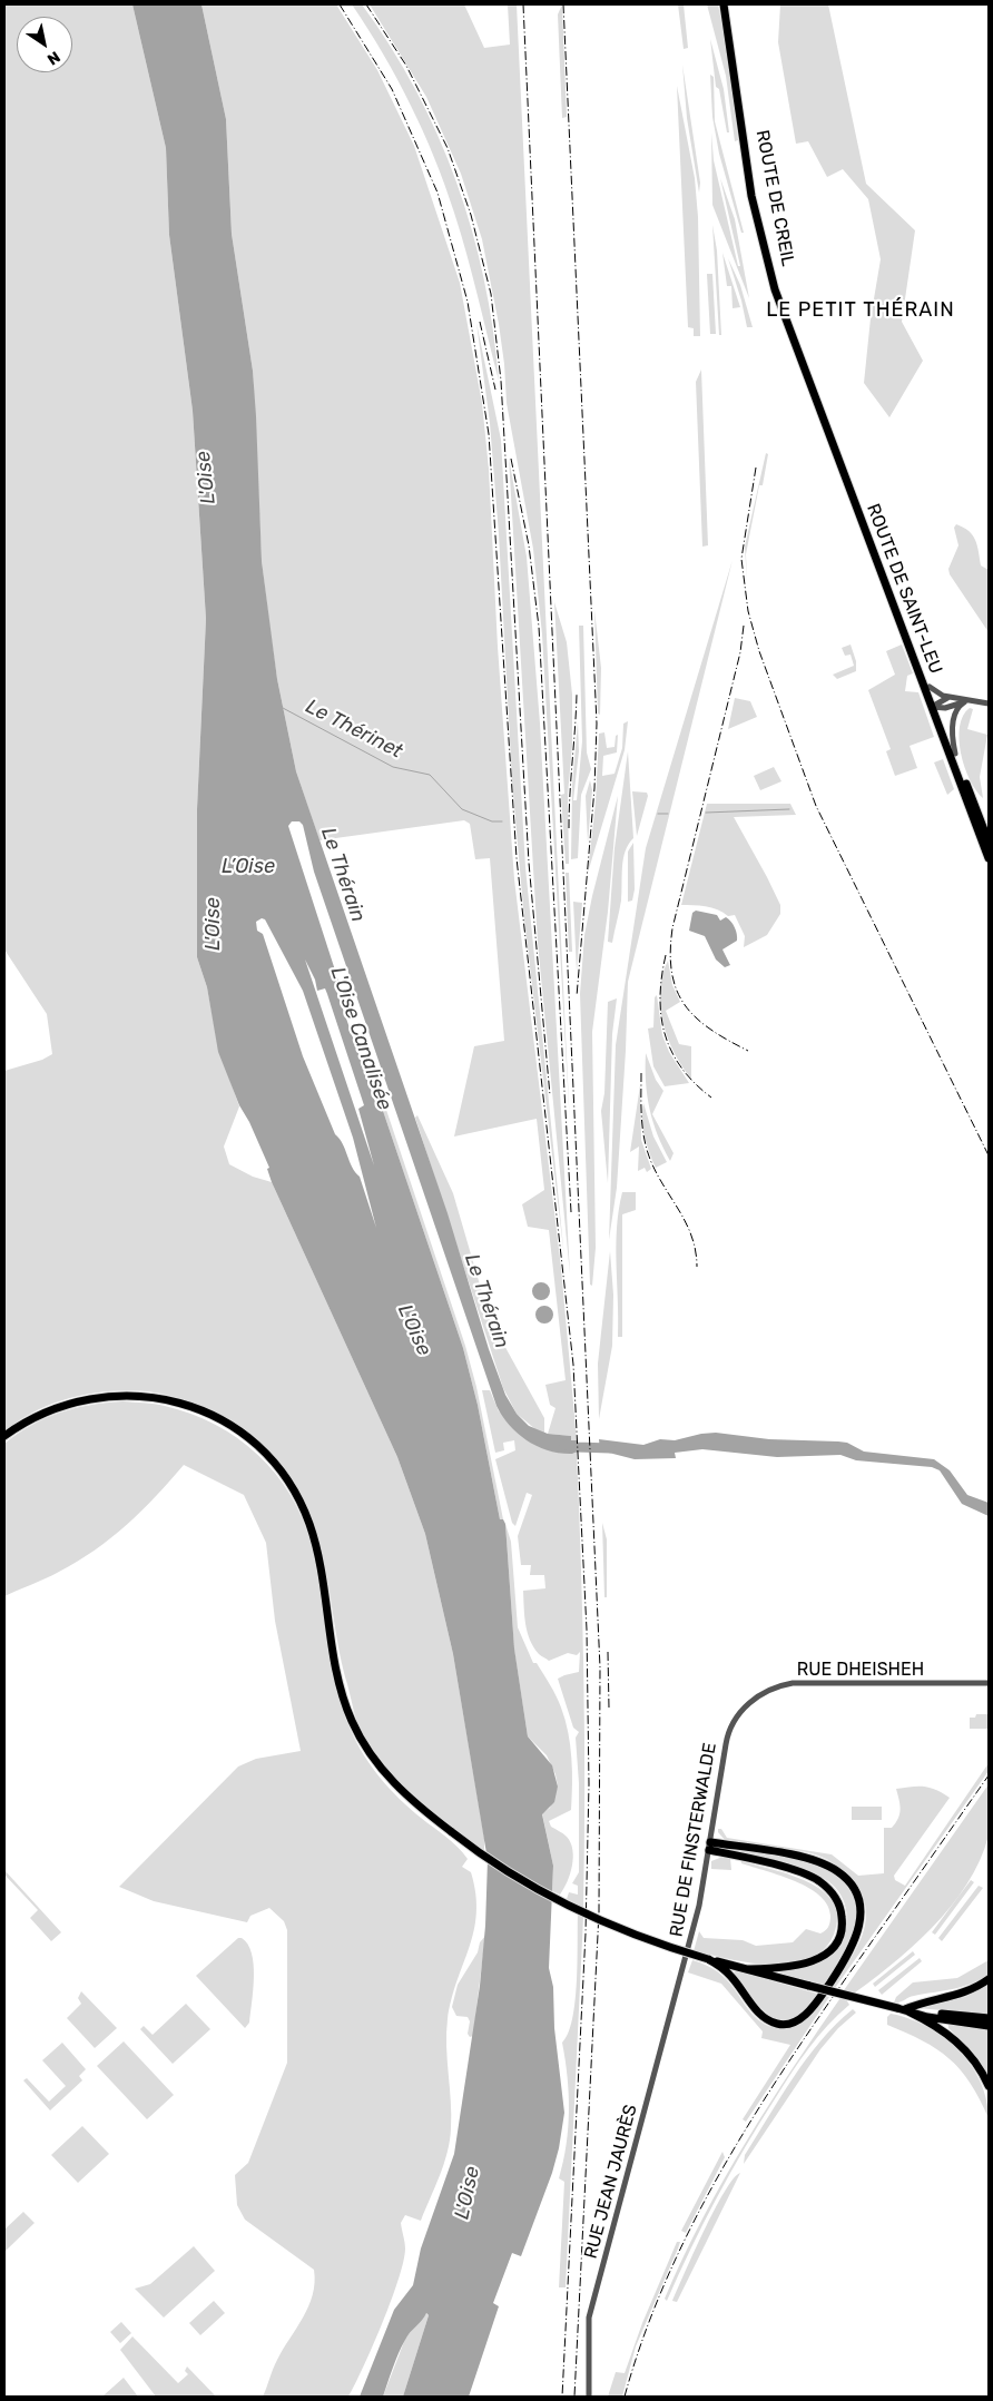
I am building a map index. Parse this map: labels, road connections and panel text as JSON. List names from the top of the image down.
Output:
{
  "streets": {
    "main road": ["ROUTE DE CREIL", "ROUTE DE SAINT-LEU"],
    "street": ["RUE DHEISHEH", "RUE DE FINSTERWALDE", "RUE JEAN JAURÈS"]
  },
  "crossings": [
    ["ROUTE DE CREIL", "ROUTE DE SAINT-LEU"],
    ["RUE DHEISHEH", "RUE DE FINSTERWALDE"],
    ["RUE DE FINSTERWALDE", "RUE JEAN JAURÈS"]
  ],
  "districts": ["LE PETIT THÉRAIN"],
  "water": [
    "L'Oise",
    "Le Thérinet",
    "L’Oise",
    "Le Thérain",
    "L'Oise Canalisée"
  ],
  "north": "bottom right"
}
